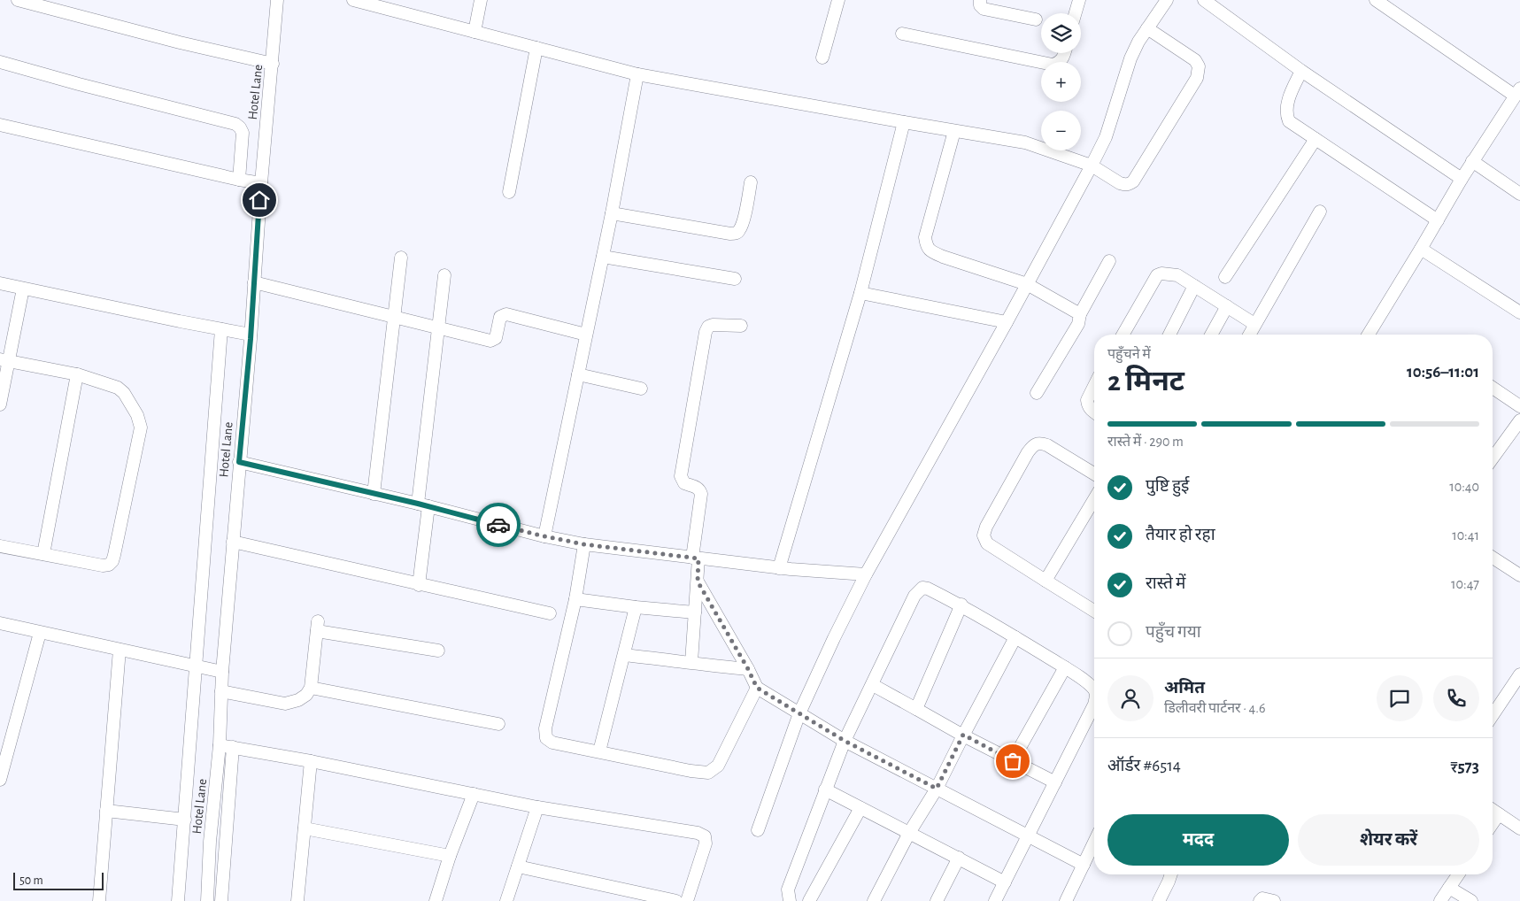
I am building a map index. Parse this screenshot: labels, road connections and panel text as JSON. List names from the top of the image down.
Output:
{
  "streets": {
    "street": ["Hotel Lane"]
  },
  "scale_bar": "50 m",
  "page": {
    "map_buttons": ["+", "−"],
    "heading": ["2 मिनट", "पहुँचने में", "10:56–11:01"],
    "panel": [
      "अमित",
      "डिलीवरी पार्टनर · 4.6",
      "ऑर्डर #6514",
      "₹573"
    ],
    "bar": "रास्ते में · 290 m",
    "list": [
      ["पुष्टि हुई", "10:40"],
      ["तैयार हो रहा", "10:41"],
      ["रास्ते में", "10:47"],
      "पहुँच गया"
    ],
    "buttons": ["मदद", "शेयर करें"],
    "scale": "50 m"
  }
}
